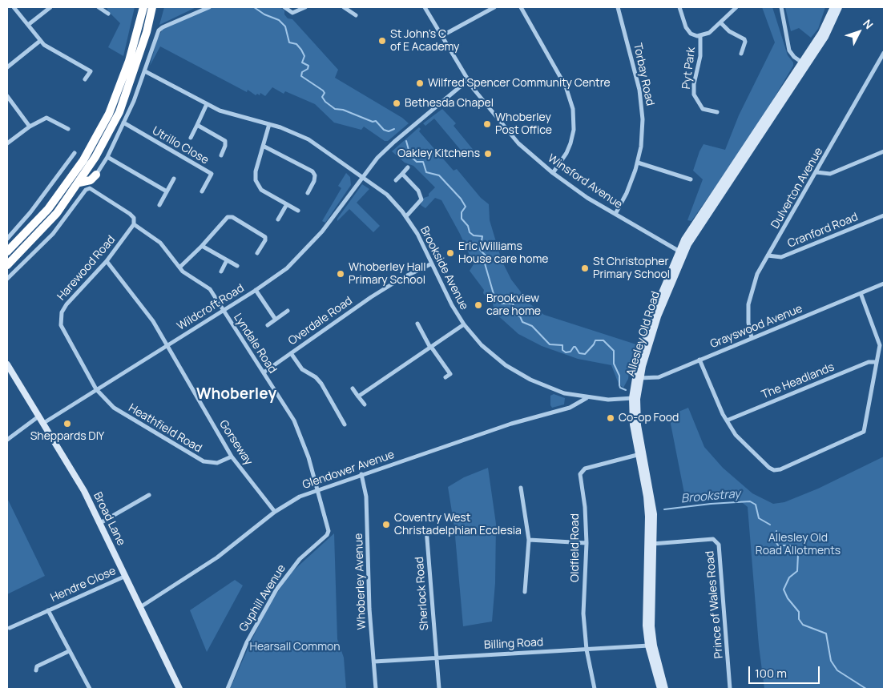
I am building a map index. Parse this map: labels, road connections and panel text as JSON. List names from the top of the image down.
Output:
{
  "streets": {
    "main road": ["Allesley Old Road", "Broad Lane"],
    "street": [
      "Pyt Park",
      "Torbay Road",
      "Utrillo Close",
      "Winsford Avenue",
      "Dulverton Avenue",
      "Cranford Road",
      "Harewood Road",
      "Brookside Avenue",
      "Wildcroft Road",
      "Overdale Road",
      "Grayswood Avenue",
      "Lyndale Road",
      "The Headlands",
      "Heathfield Road",
      "Gorseway",
      "Glendower Avenue",
      "Oldfield Road",
      "Whoberley Avenue",
      "Hendre Close",
      "Sherlock Road",
      "Guphill Avenue",
      "Prince of Wales Road",
      "Billing Road"
    ]
  },
  "crossings": [
    ["Torbay Road", "Winsford Avenue"],
    ["Winsford Avenue", "Wildcroft Road"],
    ["Winsford Avenue", "Allesley Old Road"],
    ["Dulverton Avenue", "Cranford Road"],
    ["Dulverton Avenue", "Grayswood Avenue"],
    ["Harewood Road", "Wildcroft Road"],
    ["Harewood Road", "Lyndale Road"],
    ["Harewood Road", "Heathfield Road"],
    ["Harewood Road", "Gorseway"],
    ["Brookside Avenue", "Wildcroft Road"],
    ["Brookside Avenue", "Overdale Road"],
    ["Brookside Avenue", "Allesley Old Road"],
    ["Brookside Avenue", "Glendower Avenue"],
    ["Wildcroft Road", "Lyndale Road"],
    ["Wildcroft Road", "Heathfield Road"],
    ["Wildcroft Road", "Gorseway"],
    ["Wildcroft Road", "Broad Lane"],
    ["Overdale Road", "Lyndale Road"],
    ["Grayswood Avenue", "Allesley Old Road"],
    ["Allesley Old Road", "Oldfield Road"],
    ["Allesley Old Road", "Prince of Wales Road"],
    ["Allesley Old Road", "Billing Road"],
    ["Lyndale Road", "Glendower Avenue"],
    ["Lyndale Road", "Guphill Avenue"],
    ["Heathfield Road", "Gorseway"],
    ["Gorseway", "Glendower Avenue"],
    ["Glendower Avenue", "Broad Lane"],
    ["Glendower Avenue", "Whoberley Avenue"],
    ["Glendower Avenue", "Guphill Avenue"],
    ["Broad Lane", "Hendre Close"],
    ["Oldfield Road", "Billing Road"],
    ["Whoberley Avenue", "Billing Road"],
    ["Sherlock Road", "Billing Road"]
  ],
  "districts": ["Whoberley"],
  "water": ["Brookstray"],
  "parks": ["Allesley Old Road Allotments", "Hearsall Common"],
  "places": [
    "St John's C of E Academy",
    "Wilfred Spencer Community Centre",
    "Bethesda Chapel",
    "Whoberley Post Office",
    "Oakley Kitchens",
    "Eric Williams House care home",
    "St Christopher Primary School",
    "Whoberley Hall Primary School",
    "Brookview care home",
    "Co-op Food",
    "Sheppards DIY",
    "Coventry West Christadelphian Ecclesia"
  ],
  "scale_bar": "100 m",
  "north": "top right"
}
